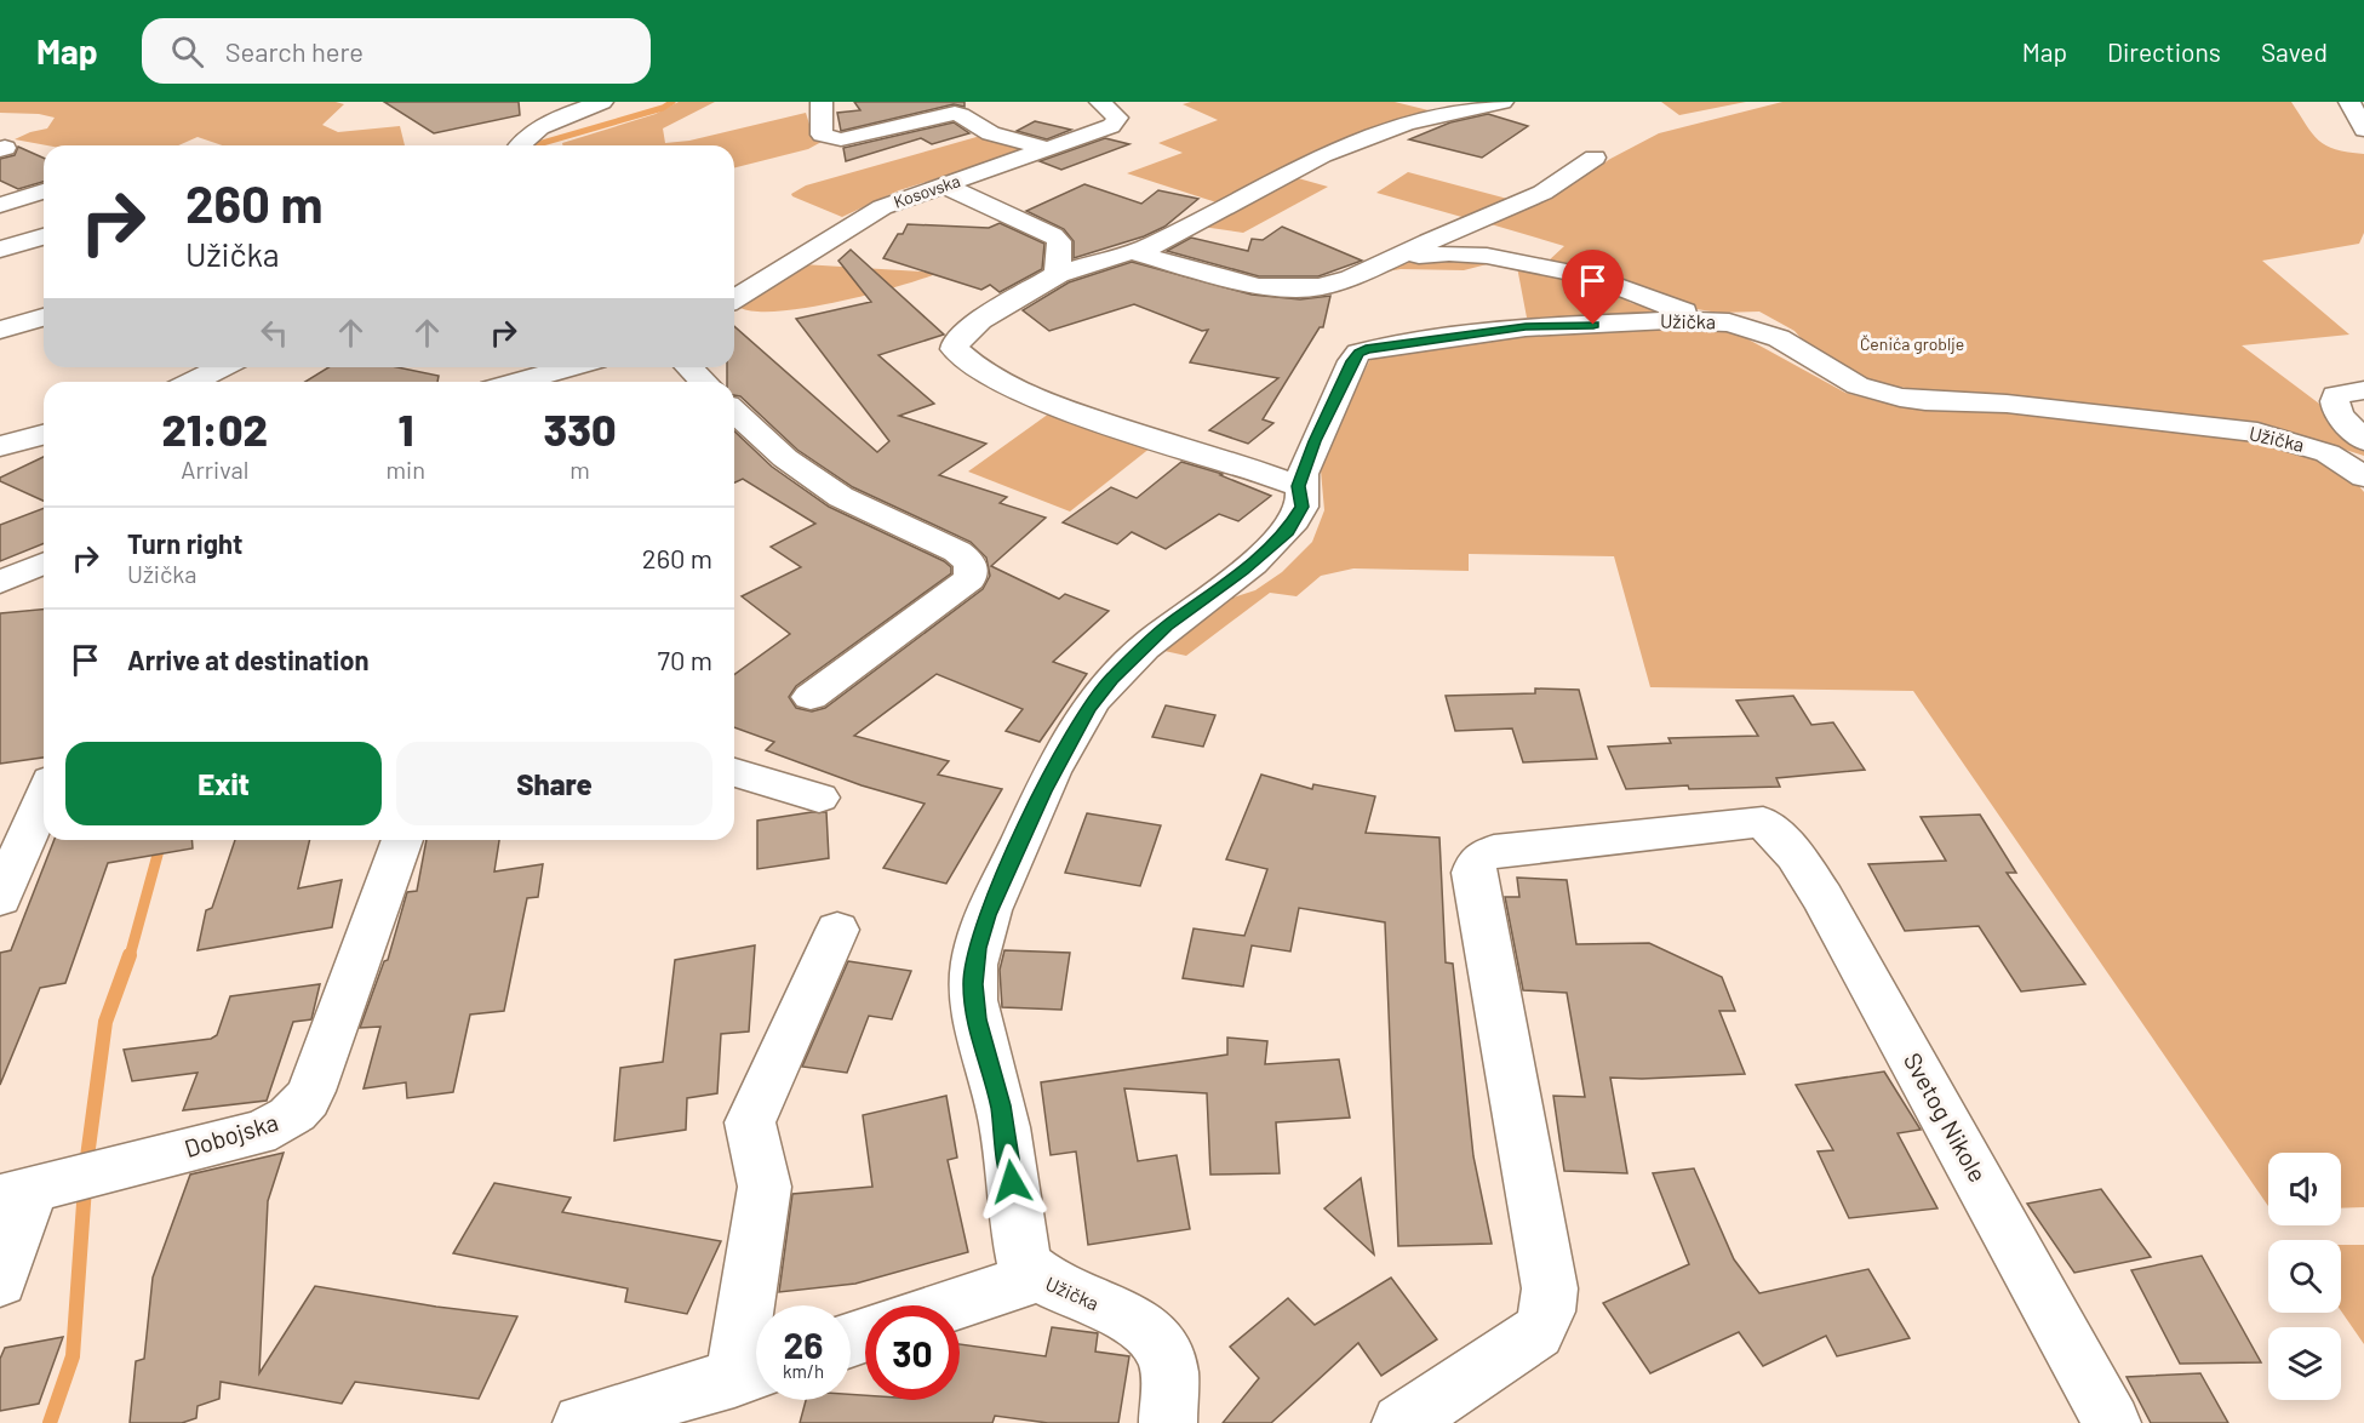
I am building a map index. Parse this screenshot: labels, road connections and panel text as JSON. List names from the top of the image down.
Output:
{
  "streets": {
    "street": [
      "Kosovska",
      "Užička",
      "Svetog Nikole",
      "Dobojska"
    ]
  },
  "parks": ["Čenića groblje"],
  "page": {
    "header": "Map",
    "search": "Search here",
    "nav": ["Map", "Directions", "Saved"],
    "turn": ["260 m", "Užička"],
    "eta": [
      "21:02",
      "Arrival",
      "1",
      "min",
      "330",
      "m"
    ],
    "list": [
      {
        "name": "Turn right",
        "note": "Užička",
        "value": "260 m"
      },
      {
        "name": "Arrive at destination",
        "value": "70 m"
      }
    ],
    "buttons": ["Exit", "Share"],
    "speed": "26 km/h",
    "limit": "30"
  }
}
